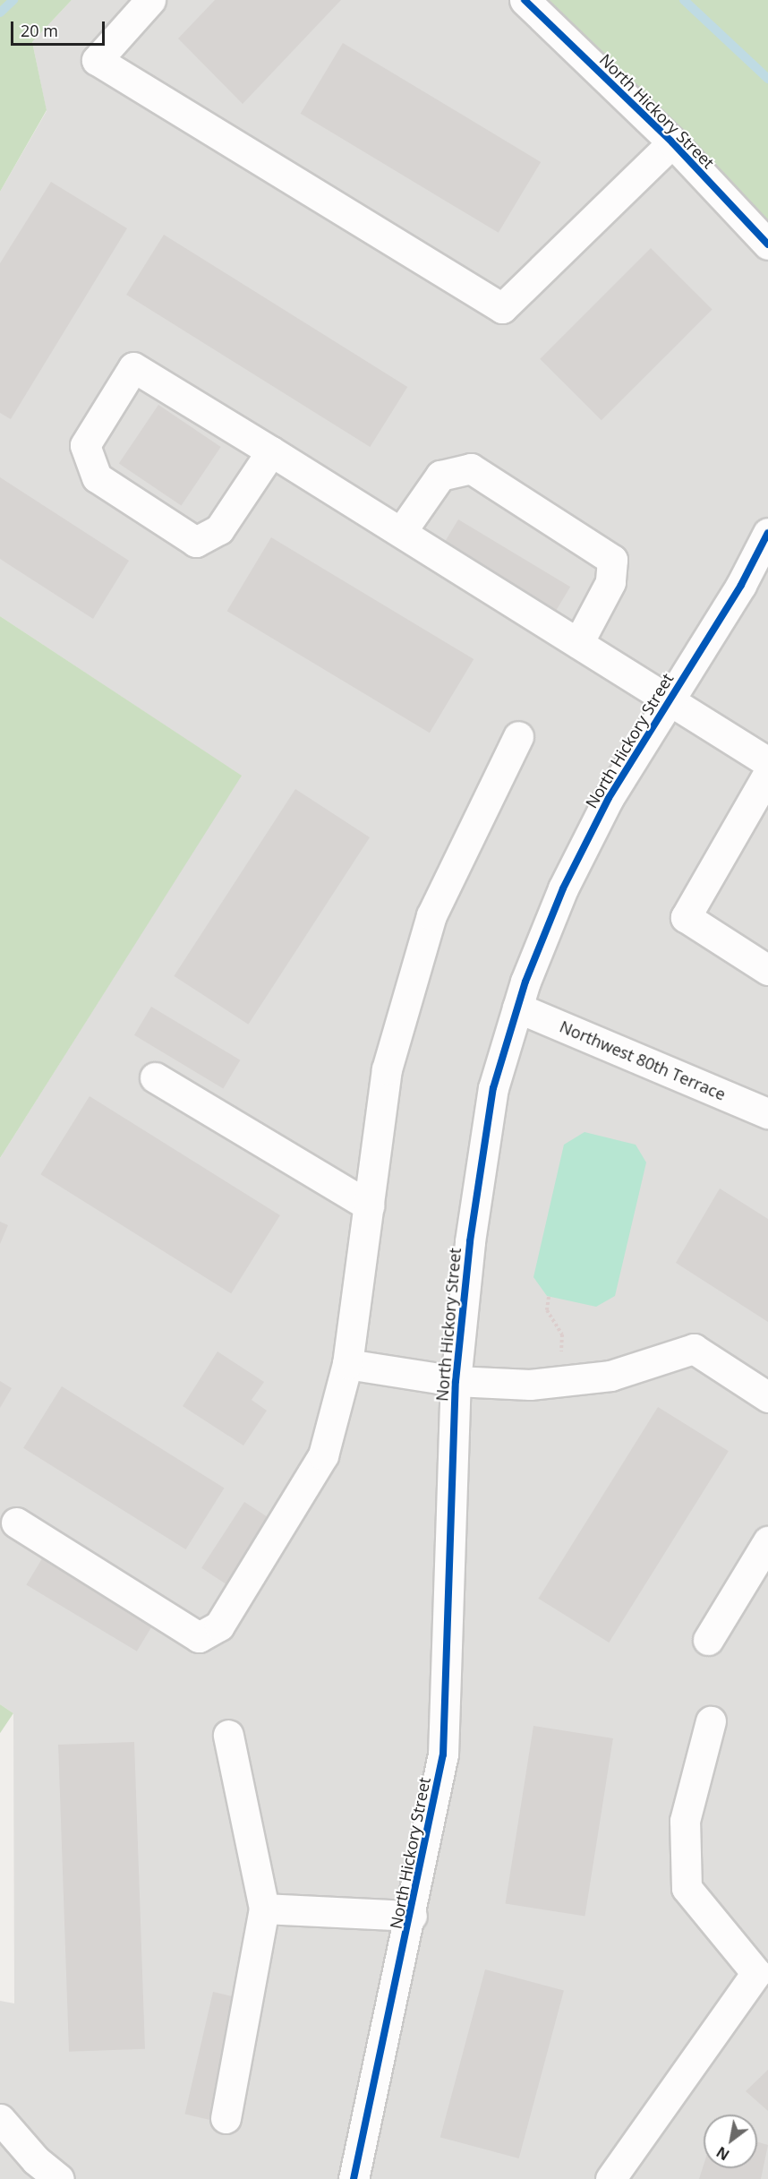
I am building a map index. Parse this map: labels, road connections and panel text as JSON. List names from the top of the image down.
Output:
{
  "streets": {
    "street": ["North Hickory Street", "Northwest 80th Terrace"]
  },
  "crossings": [
    ["North Hickory Street", "Northwest 80th Terrace"]
  ],
  "scale_bar": "20 m",
  "north": "bottom left"
}
